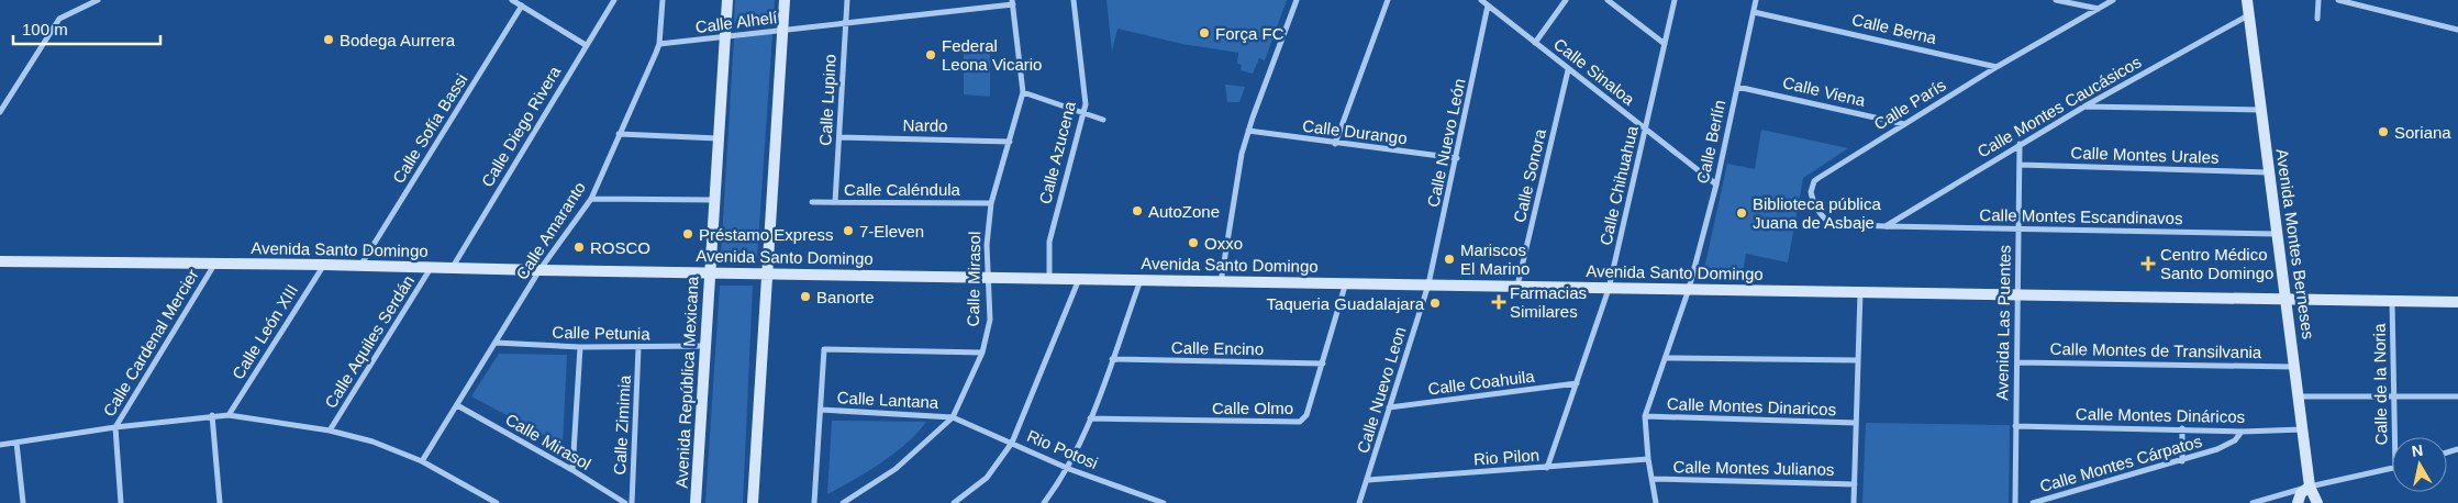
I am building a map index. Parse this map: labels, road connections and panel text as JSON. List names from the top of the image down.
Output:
{
  "streets": {
    "main road": ["Avenida Montes Berneses", "Avenida Santo Domingo", "Avenida República Mexicana"],
    "street": [
      "Calle Alhelí",
      "Calle Berna",
      "Calle Sinaloa",
      "Calle Viena",
      "Calle Lupino",
      "Calle París",
      "Calle Montes Caucásicos",
      "Nardo",
      "Calle Diego Rivera",
      "Calle Sofía Bassi",
      "Calle Durango",
      "Calle Berlín",
      "Calle Nuevo León",
      "Calle Azucena",
      "Calle Montes Urales",
      "Calle Sonora",
      "Calle Chihuahua",
      "Calle Caléndula",
      "Calle Montes Escandinavos",
      "Calle Amaranto",
      "Calle Mirasol",
      "Avenida Las Puentes",
      "Calle León XIII",
      "Calle Petunia",
      "Calle Aquiles Serdán",
      "Calle Cardenal Mercier",
      "Calle Encino",
      "Calle Montes de Transilvania",
      "Calle Coahuila",
      "Calle de la Noria",
      "Calle Nuevo Leon",
      "Calle Lantana",
      "Calle Montes Dinaricos",
      "Calle Olmo",
      "Calle Montes Dináricos",
      "Calle Zimimia",
      "Rio Potosi",
      "Rio Pilon",
      "Calle Montes Cárpatos",
      "Calle Montes Julianos"
    ]
  },
  "crossings": [
    ["Calle Alhelí", "Calle Lupino"],
    ["Calle Alhelí", "Calle Amaranto"],
    ["Calle Alhelí", "Calle Mirasol"],
    ["Calle Alhelí", "Avenida República Mexicana"],
    ["Calle Berna", "Calle París"],
    ["Calle Berna", "Calle Berlín"],
    ["Calle Sinaloa", "Calle Berlín"],
    ["Calle Sinaloa", "Calle Nuevo León"],
    ["Calle Sinaloa", "Calle Sonora"],
    ["Calle Sinaloa", "Calle Chihuahua"],
    ["Calle Viena", "Calle París"],
    ["Calle Viena", "Calle Berlín"],
    ["Calle Lupino", "Nardo"],
    ["Calle Lupino", "Calle Caléndula"],
    ["Calle París", "Calle Montes Caucásicos"],
    ["Calle París", "Calle Montes Escandinavos"],
    ["Calle Montes Caucásicos", "Calle Montes Escandinavos"],
    ["Calle Montes Caucásicos", "Avenida Montes Berneses"],
    ["Calle Montes Caucásicos", "Avenida Las Puentes"],
    ["Nardo", "Calle Mirasol"],
    ["Calle Diego Rivera", "Avenida Santo Domingo"],
    ["Calle Sofía Bassi", "Avenida Santo Domingo"],
    ["Calle Durango", "Calle Nuevo León"],
    ["Calle Berlín", "Avenida Santo Domingo"],
    ["Calle Berlín", "Calle Montes Dinaricos"],
    ["Calle Nuevo León", "Avenida Santo Domingo"],
    ["Calle Nuevo León", "Calle Nuevo Leon"],
    ["Calle Azucena", "Avenida Santo Domingo"],
    ["Calle Montes Urales", "Avenida Montes Berneses"],
    ["Calle Montes Urales", "Avenida Las Puentes"],
    ["Calle Sonora", "Avenida Santo Domingo"],
    ["Calle Chihuahua", "Avenida Santo Domingo"],
    ["Calle Chihuahua", "Calle Coahuila"],
    ["Calle Chihuahua", "Rio Pilon"],
    ["Calle Caléndula", "Calle Mirasol"],
    ["Calle Montes Escandinavos", "Avenida Montes Berneses"],
    ["Calle Montes Escandinavos", "Avenida Las Puentes"],
    ["Calle Amaranto", "Avenida Santo Domingo"],
    ["Calle Amaranto", "Calle Mirasol"],
    ["Calle Amaranto", "Calle Petunia"],
    ["Avenida Montes Berneses", "Avenida Santo Domingo"],
    ["Avenida Montes Berneses", "Calle Montes de Transilvania"],
    ["Avenida Montes Berneses", "Calle Montes Dináricos"],
    ["Avenida Santo Domingo", "Calle Mirasol"],
    ["Avenida Santo Domingo", "Avenida Las Puentes"],
    ["Avenida Santo Domingo", "Calle León XIII"],
    ["Avenida Santo Domingo", "Calle Aquiles Serdán"],
    ["Avenida Santo Domingo", "Calle Cardenal Mercier"],
    ["Avenida Santo Domingo", "Avenida República Mexicana"],
    ["Avenida Santo Domingo", "Calle de la Noria"],
    ["Avenida Santo Domingo", "Calle Nuevo Leon"],
    ["Avenida Santo Domingo", "Calle Olmo"],
    ["Calle Mirasol", "Calle Lantana"],
    ["Calle Mirasol", "Rio Potosi"],
    ["Avenida Las Puentes", "Calle Montes de Transilvania"],
    ["Avenida Las Puentes", "Calle Montes Dináricos"],
    ["Calle Petunia", "Avenida República Mexicana"],
    ["Calle Petunia", "Calle Zimimia"],
    ["Calle Encino", "Calle Olmo"],
    ["Calle Coahuila", "Calle Nuevo Leon"],
    ["Calle Nuevo Leon", "Rio Pilon"],
    ["Calle Lantana", "Rio Potosi"],
    ["Calle Montes Dináricos", "Calle Montes Cárpatos"]
  ],
  "places": {
    "other": [
      "Força FC",
      "Bodega Aurrera",
      "Federal Leona Vicario",
      "Soriana",
      "AutoZone",
      "Biblioteca pública Juana de Asbaje",
      "7-Eleven",
      "Préstamo Express",
      "Oxxo",
      "ROSCO",
      "Mariscos El Marino",
      "Banorte",
      "Taqueria Guadalajara"
    ],
    "health": ["Centro Médico Santo Domingo", "Farmacias Similares"]
  },
  "scale_bar": "100 m",
  "north": "top"
}
